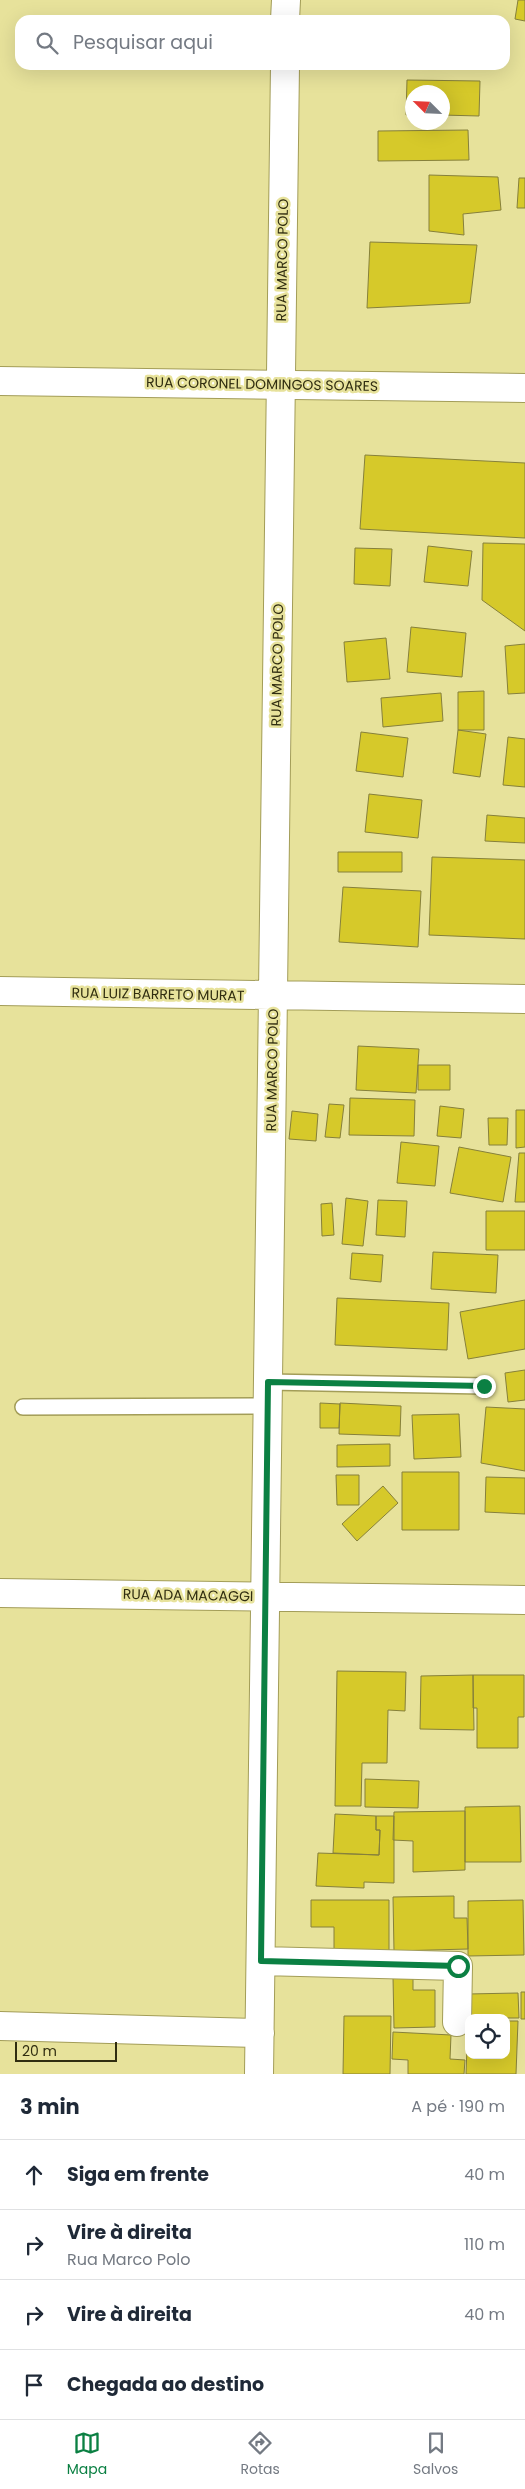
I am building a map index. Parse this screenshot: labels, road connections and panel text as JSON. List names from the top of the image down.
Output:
{
  "streets": {
    "street": [
      "RUA MARCO POLO",
      "RUA CORONEL DOMINGOS SOARES",
      "RUA LUIZ BARRETO MURAT",
      "RUA ADA MACAGGI"
    ]
  },
  "crossings": [
    ["RUA MARCO POLO", "RUA CORONEL DOMINGOS SOARES"],
    ["RUA MARCO POLO", "RUA LUIZ BARRETO MURAT"],
    ["RUA MARCO POLO", "RUA ADA MACAGGI"]
  ],
  "scale_bar": "20 m",
  "north": "top left",
  "page": {
    "search": "Pesquisar aqui",
    "scale": "20 m",
    "heading": ["3 min", "A pé · 190 m"],
    "list": [
      ["Siga em frente", "40 m"],
      ["Vire à direita", "Rua Marco Polo", "110 m"],
      ["Vire à direita", "40 m"],
      "Chegada ao destino"
    ],
    "nav": ["Mapa", "Rotas", "Salvos"]
  }
}
